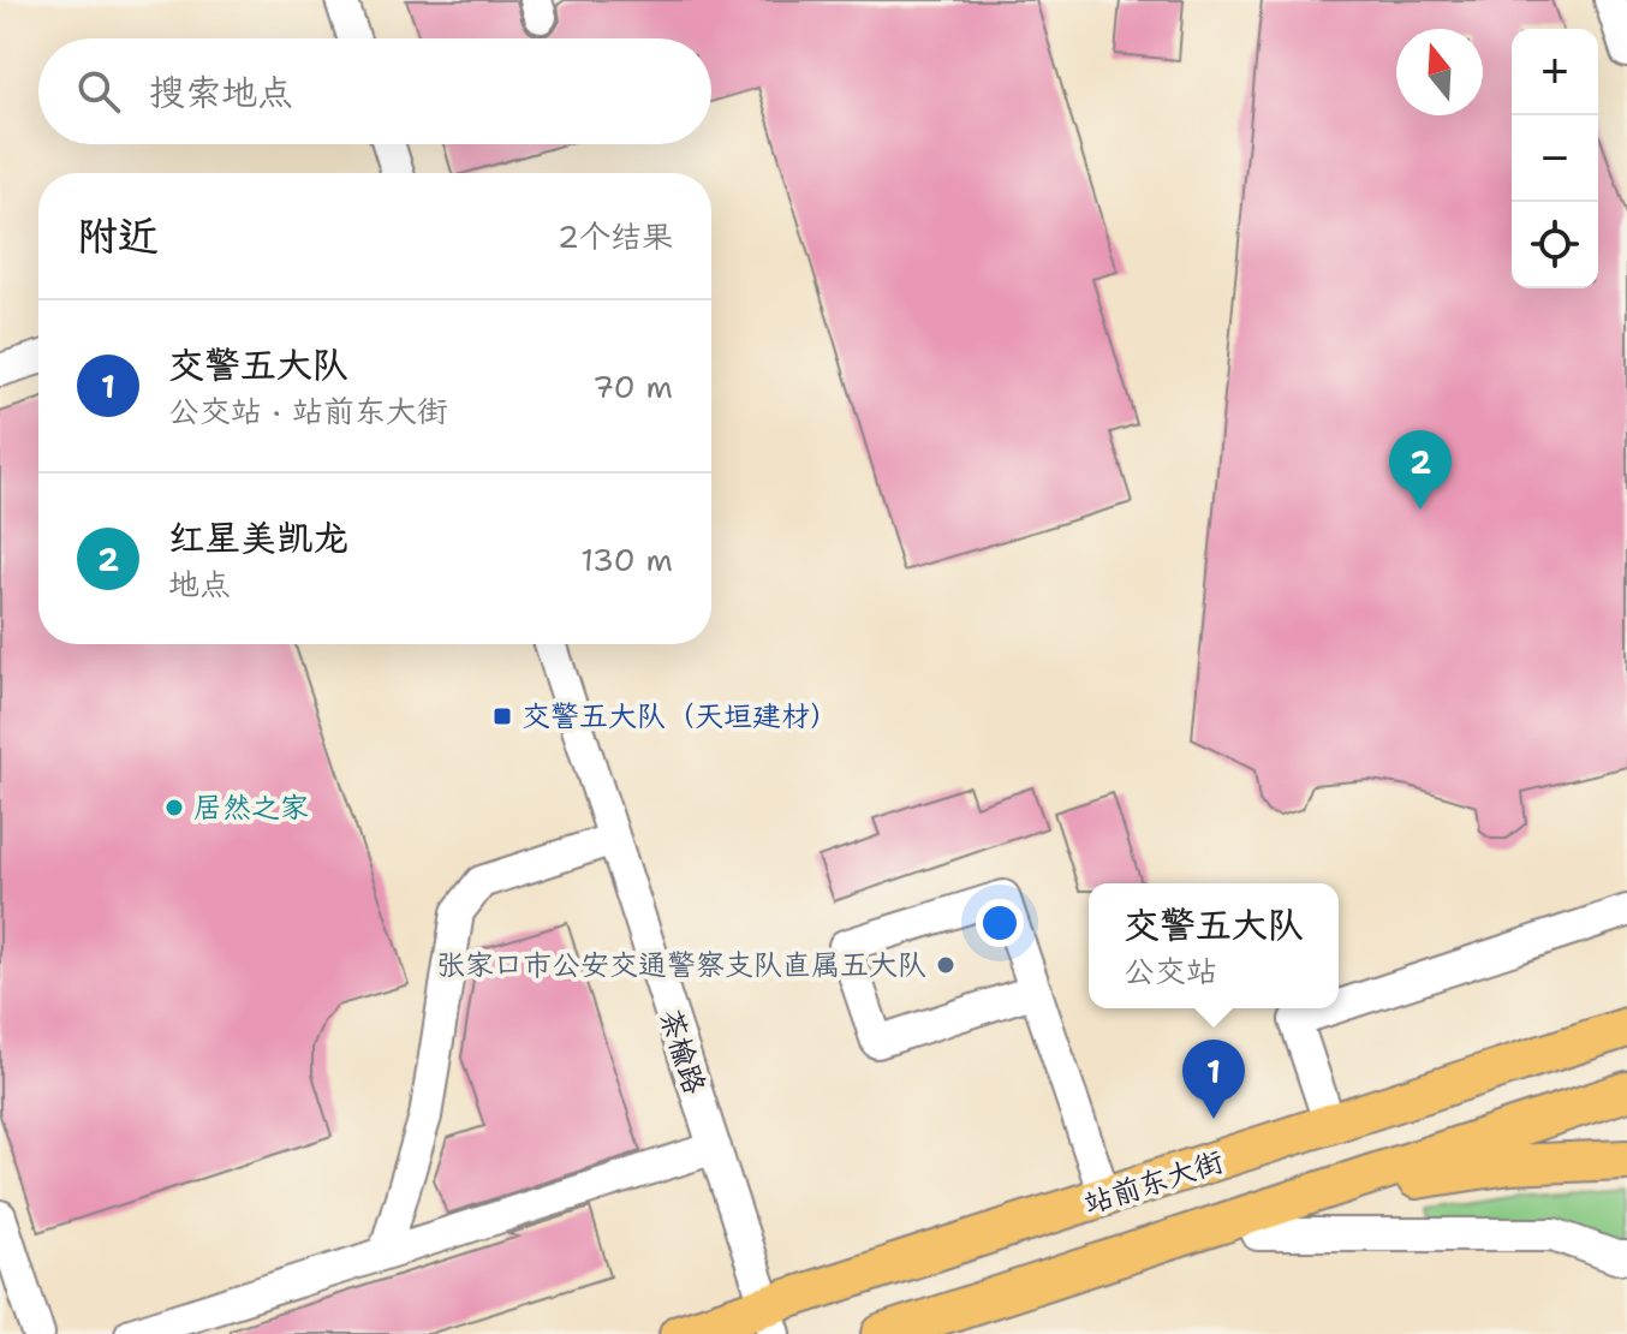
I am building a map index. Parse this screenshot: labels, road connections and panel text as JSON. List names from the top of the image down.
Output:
{
  "streets": {
    "main road": ["站前东大街"],
    "street": ["茶榆路"]
  },
  "crossings": [
    ["茶榆路", "站前东大街"]
  ],
  "places": {
    "transit": ["交警五大队（天垣建材）"],
    "other": ["居然之家", "张家口市公安交通警察支队直属五大队"]
  },
  "north": "top",
  "page": {
    "map_buttons": ["+", "−"],
    "search": "搜索地点",
    "heading": ["附近", "2个结果"],
    "list": [
      {
        "mark": "1",
        "name": "交警五大队",
        "note": "公交站 · 站前东大街",
        "value": "70 m"
      },
      {
        "mark": "2",
        "name": "红星美凯龙",
        "note": "地点",
        "value": "130 m"
      }
    ],
    "pins": ["2", "1"],
    "popup": ["交警五大队", "公交站"]
  }
}
